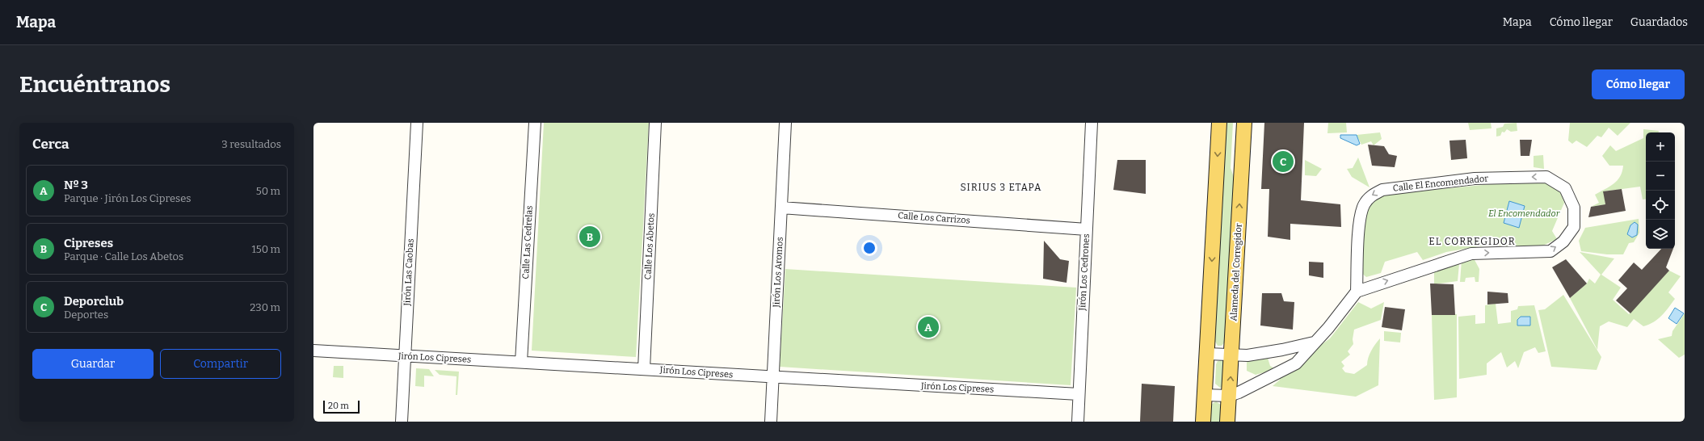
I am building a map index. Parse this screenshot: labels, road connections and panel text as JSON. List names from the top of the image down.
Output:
{
  "streets": {
    "main road": ["Alameda del Corregidor"],
    "street": [
      "Calle El Encomendador",
      "Calle Los Carrizos",
      "Calle Las Cedrelas",
      "Calle Los Abetos",
      "Jirón Las Caobas",
      "Jirón Los Aromos",
      "Jirón Los Cedrones",
      "Jirón Los Cipreses"
    ]
  },
  "crossings": [
    ["Calle Los Carrizos", "Jirón Los Aromos"],
    ["Calle Los Carrizos", "Jirón Los Cedrones"],
    ["Calle Las Cedrelas", "Jirón Los Cipreses"],
    ["Calle Los Abetos", "Jirón Los Cipreses"],
    ["Jirón Las Caobas", "Jirón Los Cipreses"],
    ["Jirón Los Aromos", "Jirón Los Cipreses"],
    ["Jirón Los Cedrones", "Jirón Los Cipreses"]
  ],
  "districts": ["SIRIUS 3 ETAPA", "EL CORREGIDOR"],
  "parks": ["El Encomendador"],
  "scale_bar": "20 m",
  "page": {
    "header": "Mapa",
    "nav": ["Mapa", "Cómo llegar", "Guardados"],
    "buttons": [
      "Cómo llegar",
      ["Guardar", "Compartir"]
    ],
    "title": "Encuéntranos",
    "heading": ["Cerca", "3 resultados"],
    "map_buttons": ["+", "−"],
    "pins": ["C", "B", "A"],
    "list": [
      {
        "mark": "A",
        "name": "Nº 3",
        "note": "Parque · Jirón Los Cipreses",
        "value": "50 m"
      },
      {
        "mark": "B",
        "name": "Cipreses",
        "note": "Parque · Calle Los Abetos",
        "value": "150 m"
      },
      {
        "mark": "C",
        "name": "Deporclub",
        "note": "Deportes",
        "value": "230 m"
      }
    ],
    "scale": "20 m"
  }
}
